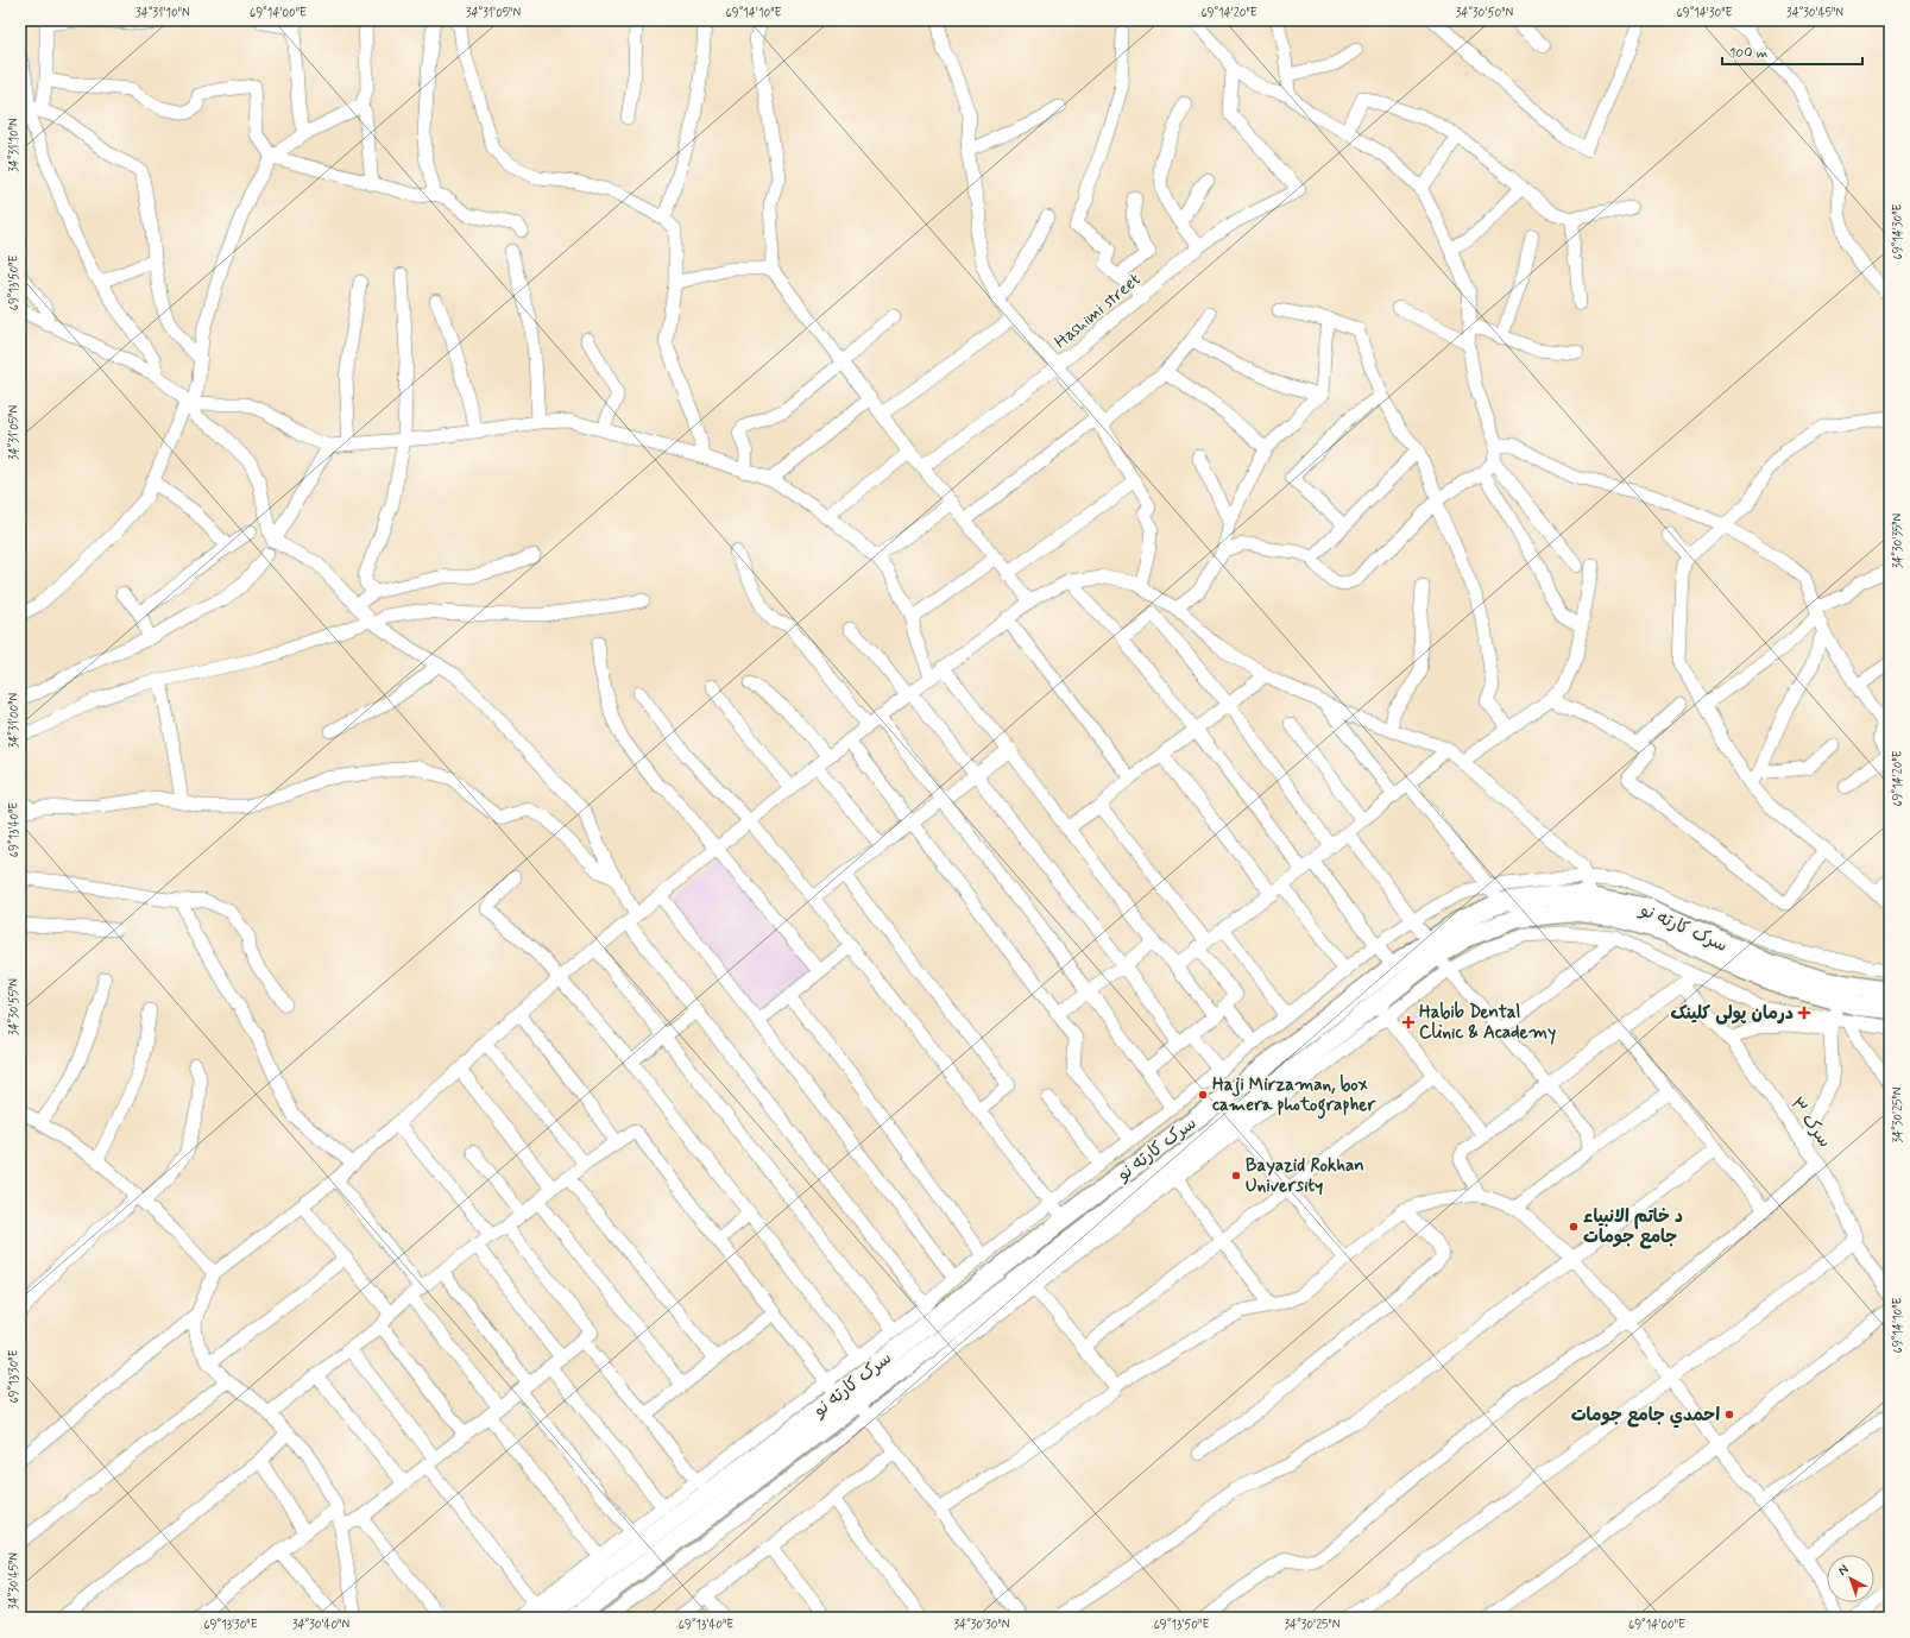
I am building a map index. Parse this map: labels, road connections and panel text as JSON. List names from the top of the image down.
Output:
{
  "streets": {
    "highway": ["سرک کارته نو"],
    "street": ["Hashimi street", "سرک ۳"]
  },
  "places": {
    "health": ["درمان پولی کلینک", "Habib Dental Clinic & Academy"],
    "other": [
      "Haji Mirzaman, box camera photographer",
      "Bayazid Rokhan University",
      "د خاتم الانبیاء جامع جومات",
      "احمدي جامع جومات"
    ]
  },
  "scale_bar": "100 m",
  "north": "top left",
  "coordinates": [
    "34°31'10\"N",
    "69°14'00\"E",
    "34°31'05\"N",
    "69°14'10\"E",
    "69°14'20\"E",
    "34°30'50\"N",
    "69°14'30\"E",
    "34°30'45\"N",
    "69°13'50\"E",
    "34°30'35\"N",
    "34°31'00\"N",
    "69°13'40\"E",
    "34°30'55\"N",
    "34°30'25\"N",
    "69°13'30\"E",
    "34°30'40\"N",
    "34°30'30\"N"
  ]
}
